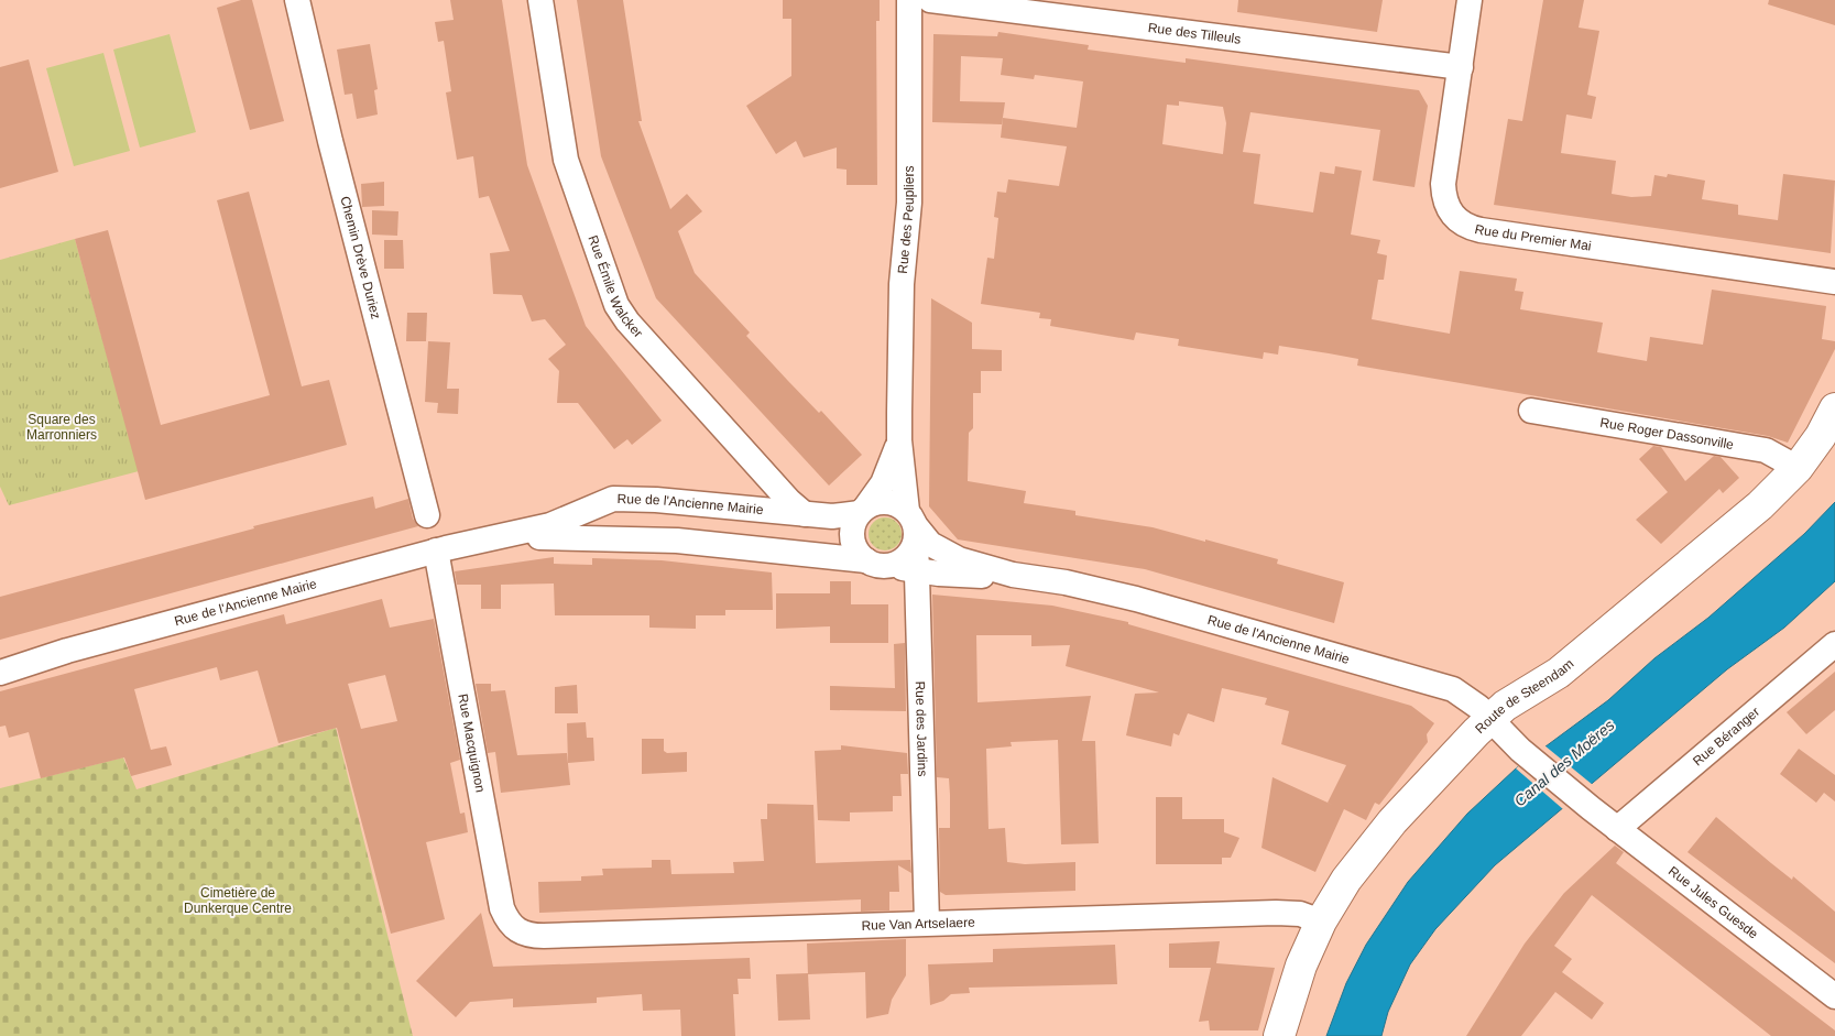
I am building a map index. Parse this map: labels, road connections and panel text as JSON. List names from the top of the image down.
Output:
{
  "streets": {
    "street": [
      "Rue des Tilleuls",
      "Rue des Peupliers",
      "Rue du Premier Mai",
      "Chemin Drève Duriez",
      "Rue Émile Walcker",
      "Rue Roger Dassonville",
      "Rue de l'Ancienne Mairie",
      "Route de Steendam",
      "Rue des Jardins",
      "Rue Béranger",
      "Rue Macquignon",
      "Rue Jules Guesde",
      "Rue Van Artselaere"
    ]
  },
  "crossings": [
    ["Rue des Tilleuls", "Rue du Premier Mai"],
    ["Rue des Peupliers", "Rue de l'Ancienne Mairie"],
    ["Rue des Peupliers", "Rue des Jardins"],
    ["Rue Émile Walcker", "Rue de l'Ancienne Mairie"],
    ["Rue Roger Dassonville", "Route de Steendam"],
    ["Rue de l'Ancienne Mairie", "Route de Steendam"],
    ["Rue de l'Ancienne Mairie", "Rue des Jardins"],
    ["Rue de l'Ancienne Mairie", "Rue Macquignon"],
    ["Rue de l'Ancienne Mairie", "Rue Jules Guesde"],
    ["Route de Steendam", "Rue Van Artselaere"],
    ["Rue des Jardins", "Rue Van Artselaere"],
    ["Rue Béranger", "Rue Jules Guesde"],
    ["Rue Macquignon", "Rue Van Artselaere"]
  ],
  "water": ["Canal des Moëres"],
  "parks": ["Square des Marronniers", "Cimetière de Dunkerque Centre"]
}
